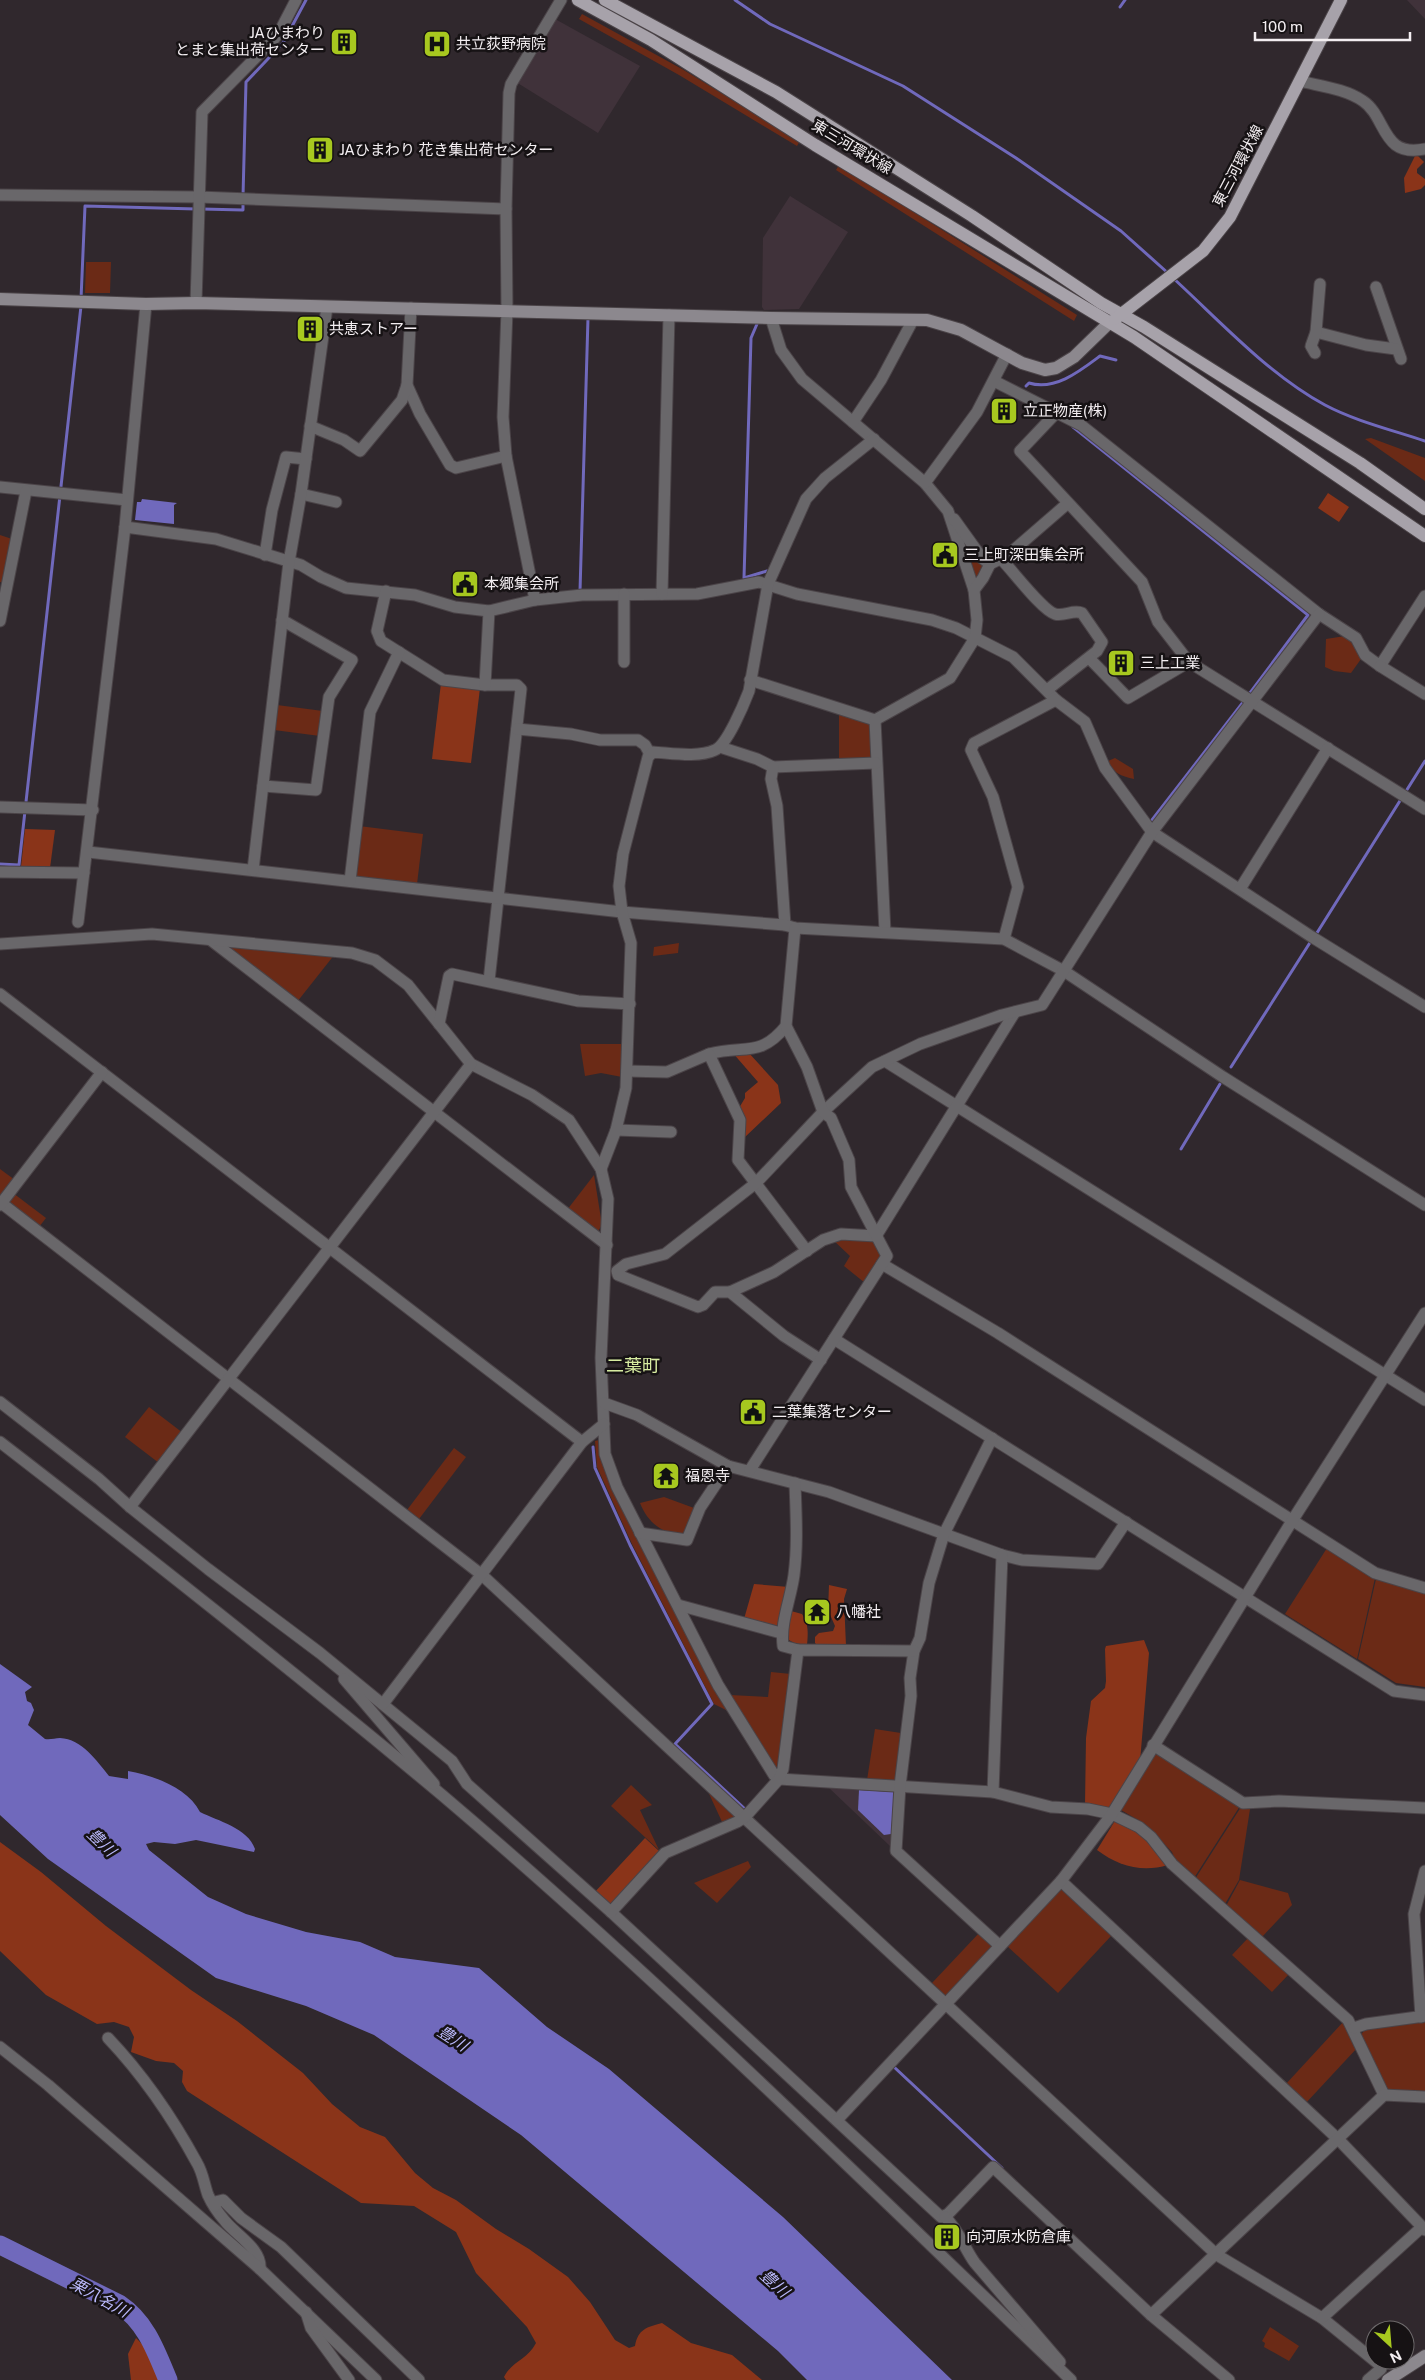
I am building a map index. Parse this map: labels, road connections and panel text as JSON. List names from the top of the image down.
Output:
{
  "streets": {
    "main road": ["東三河環状線"]
  },
  "districts": ["二葉町"],
  "water": ["豊川", "栗八名川"],
  "places": {
    "building": [
      "JAひまわり とまと集出荷センター",
      "JAひまわり 花き集出荷センター",
      "共恵ストアー",
      "立正物産(株)",
      "三上工業",
      "向河原水防倉庫"
    ],
    "hospital": ["共立荻野病院"],
    "public building": ["三上町深田集会所", "本郷集会所", "二葉集落センター"],
    "temple": ["福恩寺", "八幡社"]
  },
  "scale_bar": "100 m",
  "north": "bottom right"
}
